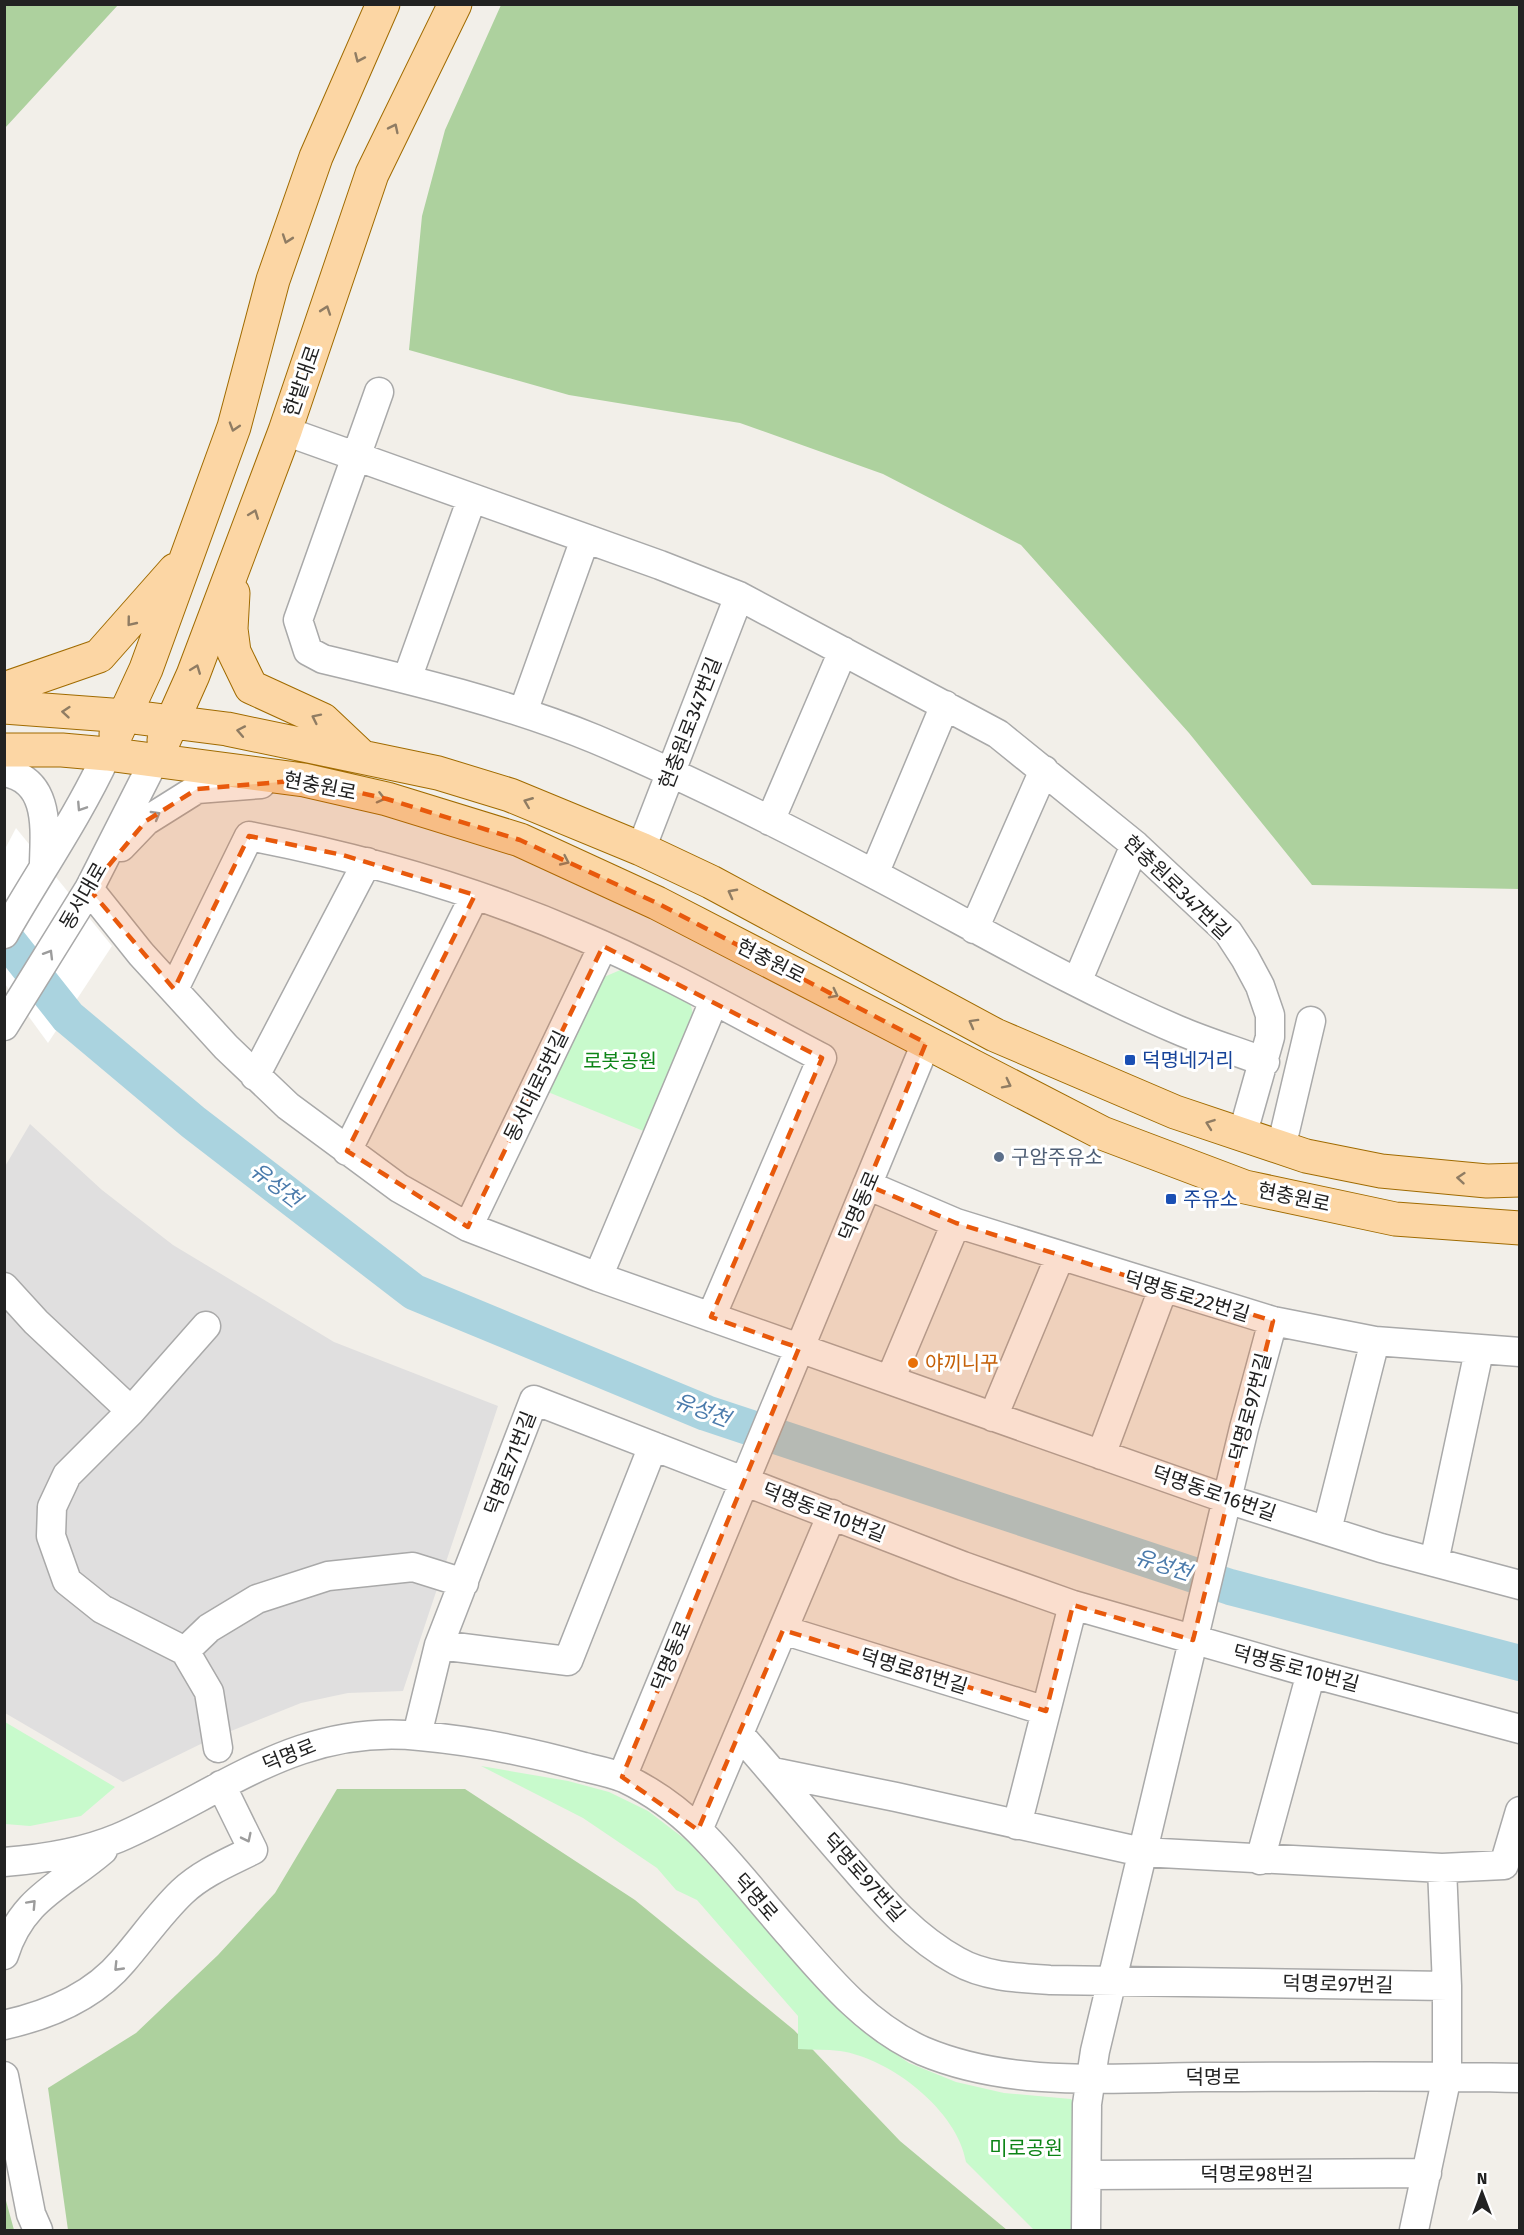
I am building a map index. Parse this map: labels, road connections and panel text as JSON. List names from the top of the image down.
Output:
{
  "streets": {
    "main road": ["한밭대로", "현충원로"],
    "street": [
      "현충원로347번길",
      "동서대로",
      "동서대로5번길",
      "덕명동로",
      "덕명동로22번길",
      "덕명로97번길",
      "덕명로71번길",
      "덕명동로16번길",
      "덕명동로10번길",
      "덕명로81번길",
      "덕명로",
      "덕명로98번길"
    ]
  },
  "crossings": [
    ["한밭대로", "현충원로347번길"],
    ["한밭대로", "현충원로"],
    ["한밭대로", "동서대로"],
    ["현충원로347번길", "현충원로"],
    ["현충원로", "동서대로"],
    ["현충원로", "덕명동로"],
    ["덕명동로", "덕명동로22번길"],
    ["덕명동로", "덕명로71번길"],
    ["덕명동로", "덕명동로16번길"],
    ["덕명동로", "덕명동로10번길"],
    ["덕명동로", "덕명로"],
    ["덕명동로22번길", "덕명로97번길"],
    ["덕명로97번길", "덕명동로16번길"],
    ["덕명로97번길", "덕명동로10번길"],
    ["덕명로71번길", "덕명동로10번길"],
    ["덕명로71번길", "덕명로"]
  ],
  "water": ["유성천"],
  "parks": ["로봇공원", "미로공원"],
  "places": {
    "transit": ["덕명네거리", "주유소"],
    "other": ["구암주유소", "야끼니꾸"]
  },
  "north": "top"
}
